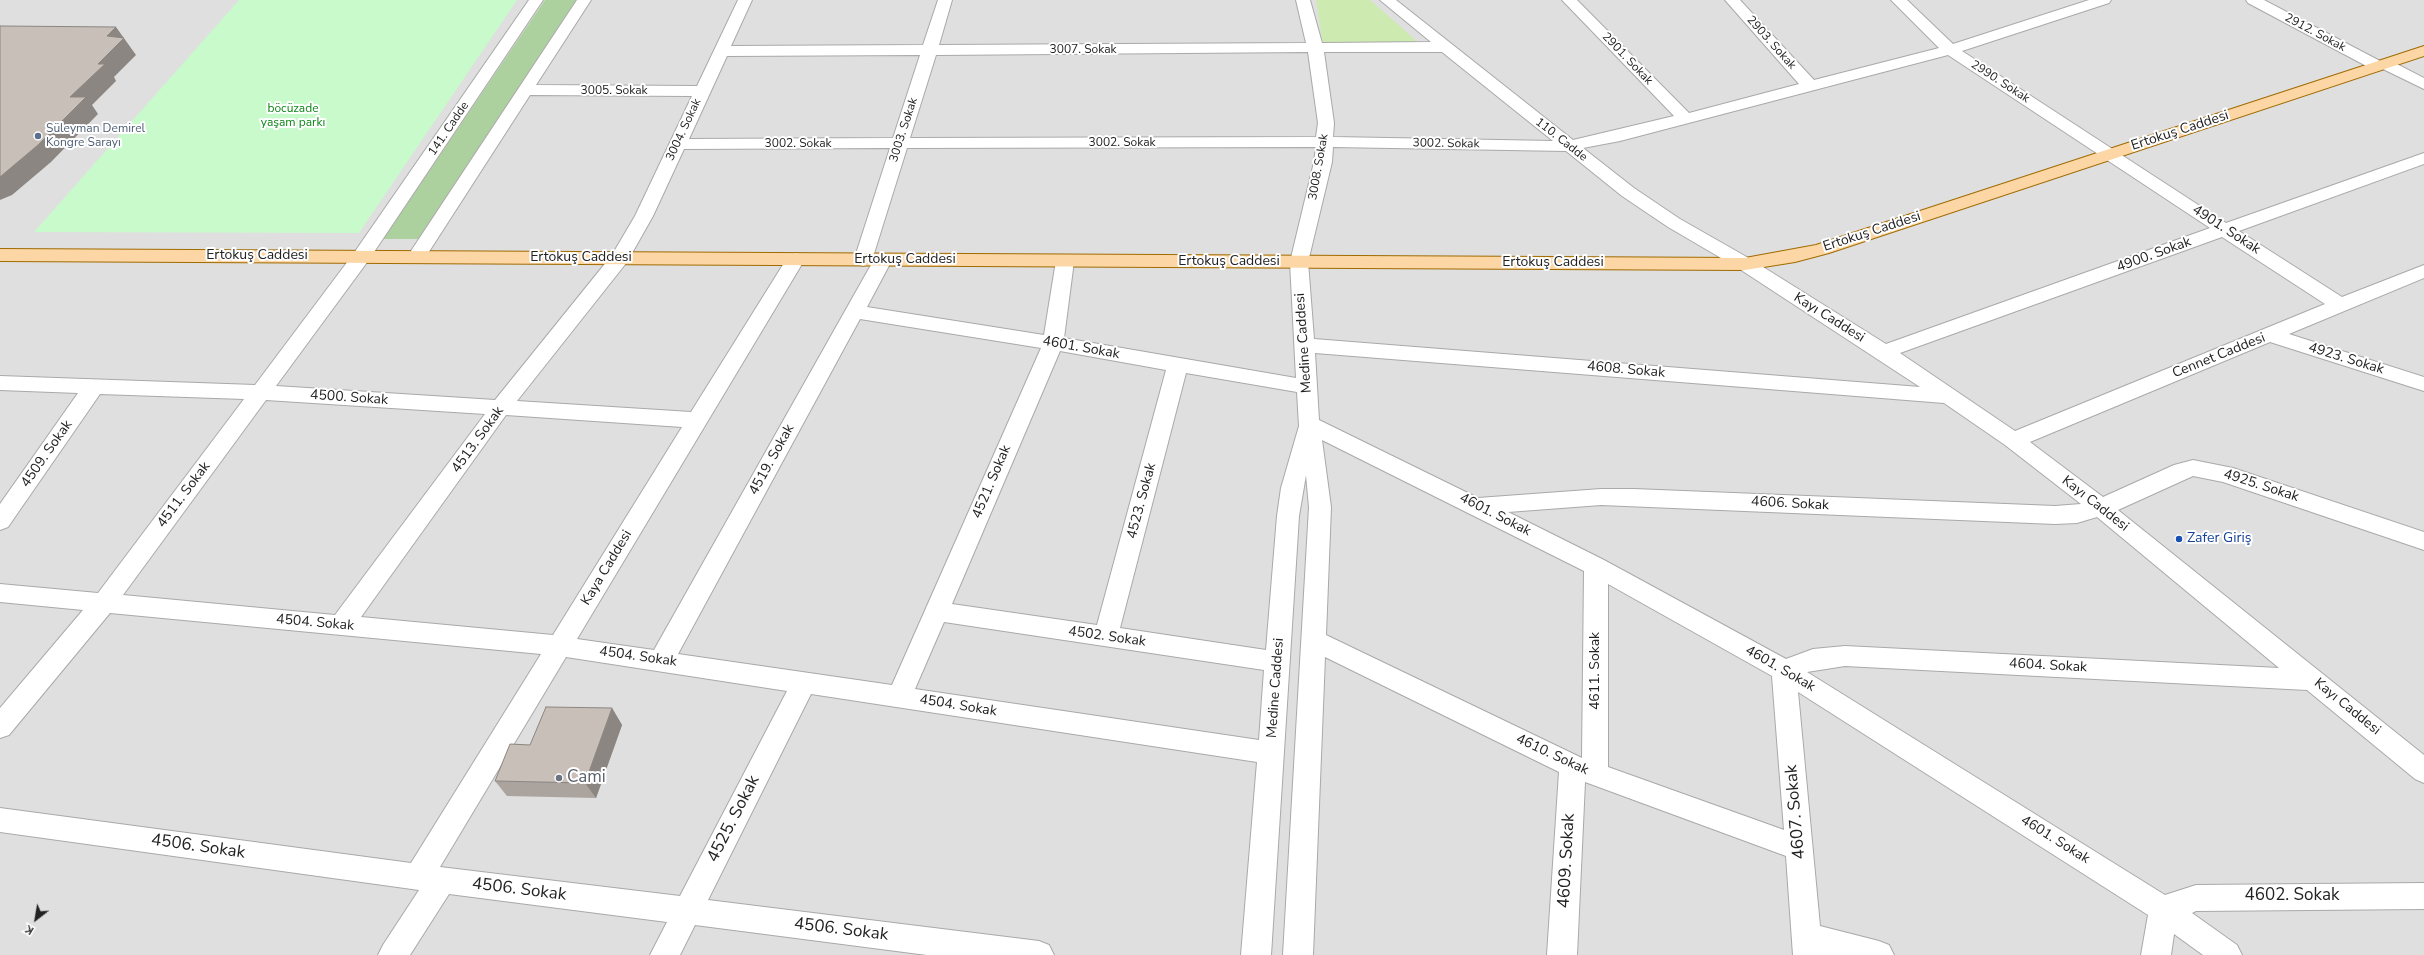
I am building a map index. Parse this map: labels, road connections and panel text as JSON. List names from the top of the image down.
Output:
{
  "streets": {
    "main road": ["Ertokuş Caddesi"],
    "street": [
      "2912. Sokak",
      "2903. Sokak",
      "3007. Sokak",
      "2901. Sokak",
      "2990. Sokak",
      "3005. Sokak",
      "141. Cadde",
      "3004. Sokak",
      "3003. Sokak",
      "110. Cadde",
      "3002. Sokak",
      "3008. Sokak",
      "4901. Sokak",
      "4900. Sokak",
      "Kayı Caddesi",
      "Medine Caddesi",
      "4601. Sokak",
      "Cennet Caddesi",
      "4923. Sokak",
      "4608. Sokak",
      "4500. Sokak",
      "4513. Sokak",
      "4509. Sokak",
      "4519. Sokak",
      "4521. Sokak",
      "4925. Sokak",
      "4511. Sokak",
      "4523. Sokak",
      "4606. Sokak",
      "Kaya Caddesi",
      "4504. Sokak",
      "4502. Sokak",
      "4604. Sokak",
      "4611. Sokak",
      "4610. Sokak",
      "4607. Sokak",
      "4525. Sokak",
      "4506. Sokak",
      "4609. Sokak",
      "4602. Sokak"
    ]
  },
  "crossings": [
    ["2912. Sokak", "Ertokuş Caddesi"],
    ["2903. Sokak", "3002. Sokak"],
    ["3007. Sokak", "3004. Sokak"],
    ["3007. Sokak", "3003. Sokak"],
    ["3007. Sokak", "110. Cadde"],
    ["3007. Sokak", "3008. Sokak"],
    ["2901. Sokak", "3002. Sokak"],
    ["2990. Sokak", "Ertokuş Caddesi"],
    ["2990. Sokak", "3002. Sokak"],
    ["2990. Sokak", "4901. Sokak"],
    ["3005. Sokak", "3004. Sokak"],
    ["141. Cadde", "Ertokuş Caddesi"],
    ["141. Cadde", "4511. Sokak"],
    ["3004. Sokak", "Ertokuş Caddesi"],
    ["3004. Sokak", "3002. Sokak"],
    ["3004. Sokak", "4513. Sokak"],
    ["3003. Sokak", "Ertokuş Caddesi"],
    ["3003. Sokak", "3002. Sokak"],
    ["3003. Sokak", "4519. Sokak"],
    ["Ertokuş Caddesi", "110. Cadde"],
    ["Ertokuş Caddesi", "3008. Sokak"],
    ["Ertokuş Caddesi", "4901. Sokak"],
    ["Ertokuş Caddesi", "Kayı Caddesi"],
    ["Ertokuş Caddesi", "Medine Caddesi"],
    ["Ertokuş Caddesi", "4513. Sokak"],
    ["Ertokuş Caddesi", "4519. Sokak"],
    ["Ertokuş Caddesi", "4521. Sokak"],
    ["Ertokuş Caddesi", "4511. Sokak"],
    ["Ertokuş Caddesi", "Kaya Caddesi"],
    ["110. Cadde", "3002. Sokak"],
    ["110. Cadde", "Kayı Caddesi"],
    ["3002. Sokak", "3008. Sokak"],
    ["3008. Sokak", "Medine Caddesi"],
    ["4901. Sokak", "4900. Sokak"],
    ["4901. Sokak", "Cennet Caddesi"],
    ["4900. Sokak", "Kayı Caddesi"],
    ["Kayı Caddesi", "Cennet Caddesi"],
    ["Kayı Caddesi", "4608. Sokak"],
    ["Kayı Caddesi", "4925. Sokak"],
    ["Kayı Caddesi", "4606. Sokak"],
    ["Kayı Caddesi", "4604. Sokak"],
    ["Medine Caddesi", "4601. Sokak"],
    ["Medine Caddesi", "4608. Sokak"],
    ["Medine Caddesi", "4504. Sokak"],
    ["Medine Caddesi", "4502. Sokak"],
    ["Medine Caddesi", "4610. Sokak"],
    ["4601. Sokak", "4519. Sokak"],
    ["4601. Sokak", "4521. Sokak"],
    ["4601. Sokak", "4523. Sokak"],
    ["4601. Sokak", "4606. Sokak"],
    ["4601. Sokak", "4604. Sokak"],
    ["4601. Sokak", "4611. Sokak"],
    ["4601. Sokak", "4607. Sokak"],
    ["4601. Sokak", "4602. Sokak"],
    ["Cennet Caddesi", "4923. Sokak"],
    ["4500. Sokak", "4513. Sokak"],
    ["4500. Sokak", "4509. Sokak"],
    ["4500. Sokak", "4511. Sokak"],
    ["4500. Sokak", "Kaya Caddesi"],
    ["4513. Sokak", "4504. Sokak"],
    ["4519. Sokak", "4504. Sokak"],
    ["4521. Sokak", "4504. Sokak"],
    ["4521. Sokak", "4502. Sokak"],
    ["4925. Sokak", "4606. Sokak"],
    ["4511. Sokak", "4504. Sokak"],
    ["4523. Sokak", "4502. Sokak"],
    ["Kaya Caddesi", "4504. Sokak"],
    ["Kaya Caddesi", "4506. Sokak"],
    ["4504. Sokak", "4525. Sokak"],
    ["4604. Sokak", "4607. Sokak"],
    ["4611. Sokak", "4610. Sokak"],
    ["4611. Sokak", "4609. Sokak"],
    ["4610. Sokak", "4607. Sokak"],
    ["4610. Sokak", "4609. Sokak"],
    ["4525. Sokak", "4506. Sokak"]
  ],
  "parks": ["böcüzade yaşam parkı"],
  "places": ["Süleyman Demirel Kongre Sarayı", "Zafer Giriş", "Cami"],
  "north": "bottom left"
}
